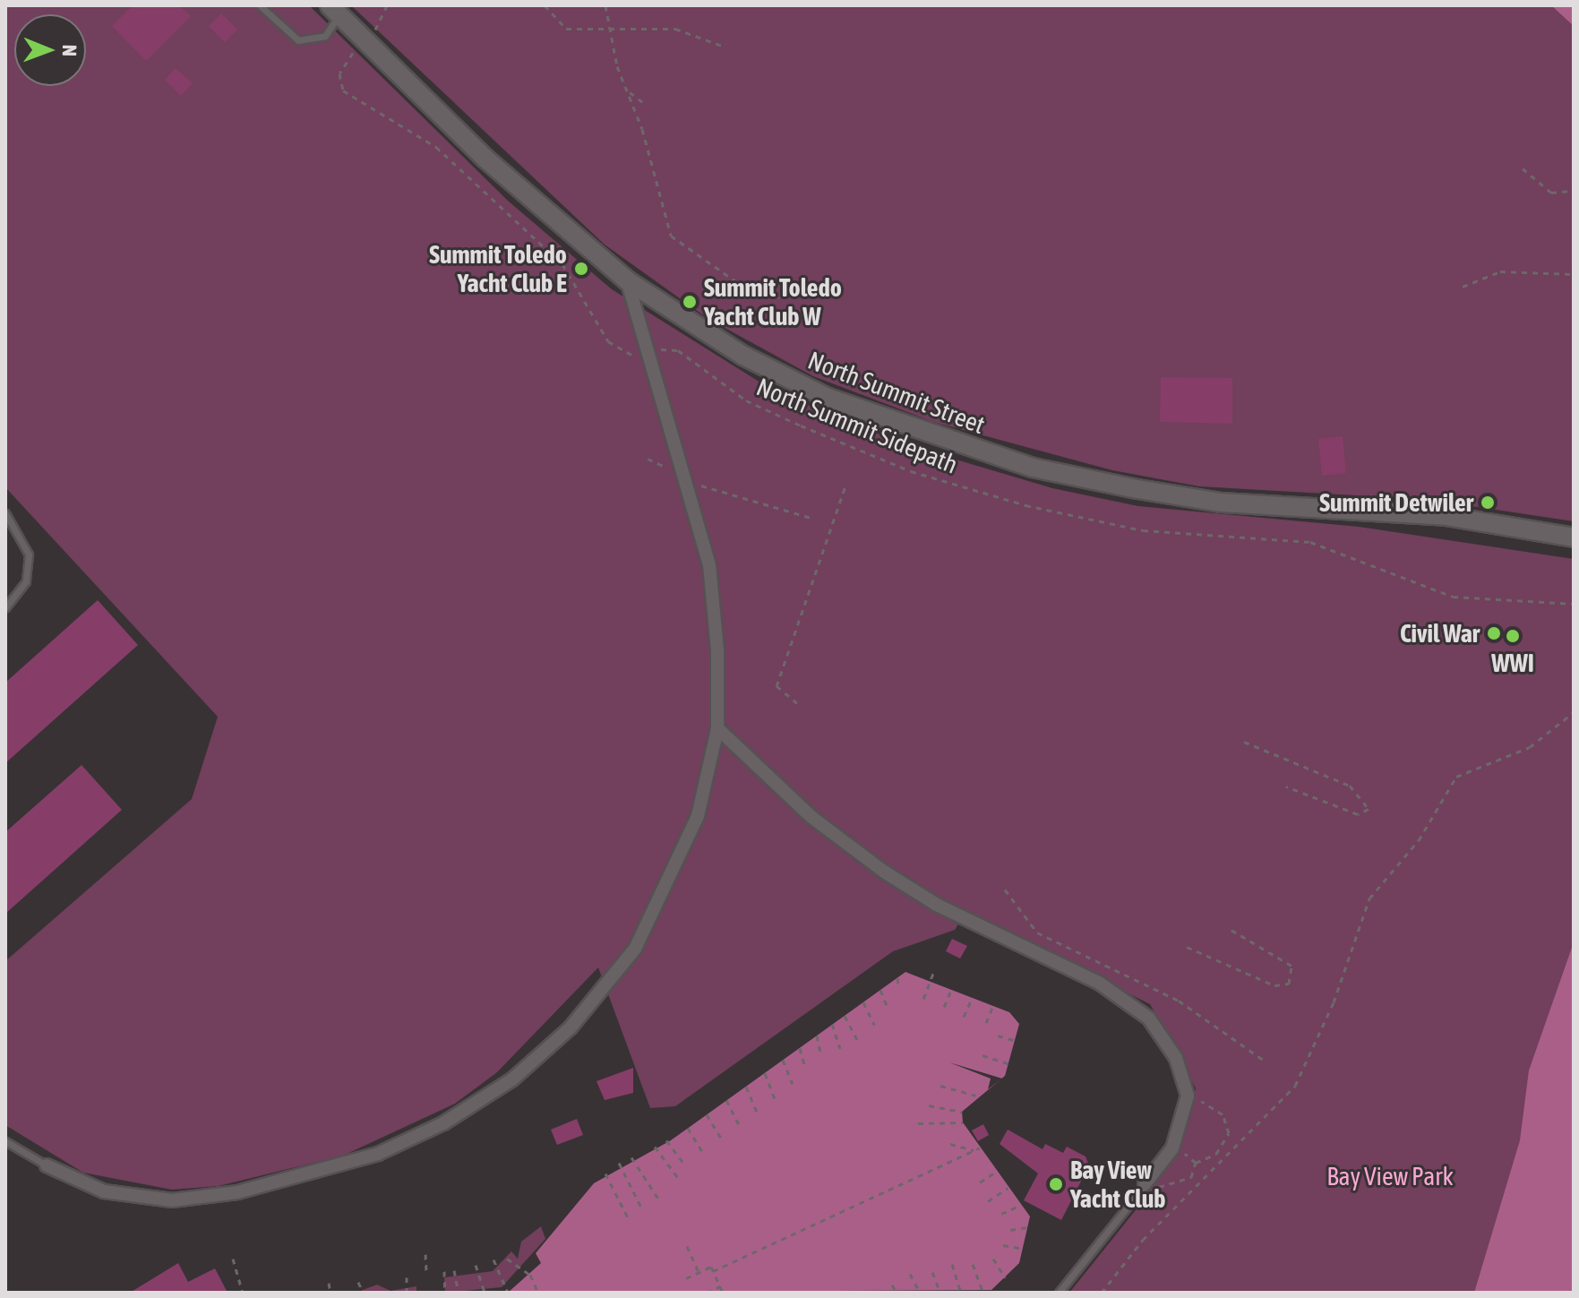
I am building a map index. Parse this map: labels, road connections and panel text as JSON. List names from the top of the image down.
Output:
{
  "streets": {
    "main road": ["North Summit Street"],
    "path": ["North Summit Sidepath"]
  },
  "crossings": [
    ["North Summit Street", "North Summit Sidepath"]
  ],
  "parks": ["Bay View Park"],
  "places": [
    "Summit Toledo Yacht Club E",
    "Summit Toledo Yacht Club W",
    "Summit Detwiler",
    "Civil War",
    "WWI",
    "Bay View Yacht Club"
  ],
  "north": "right"
}
